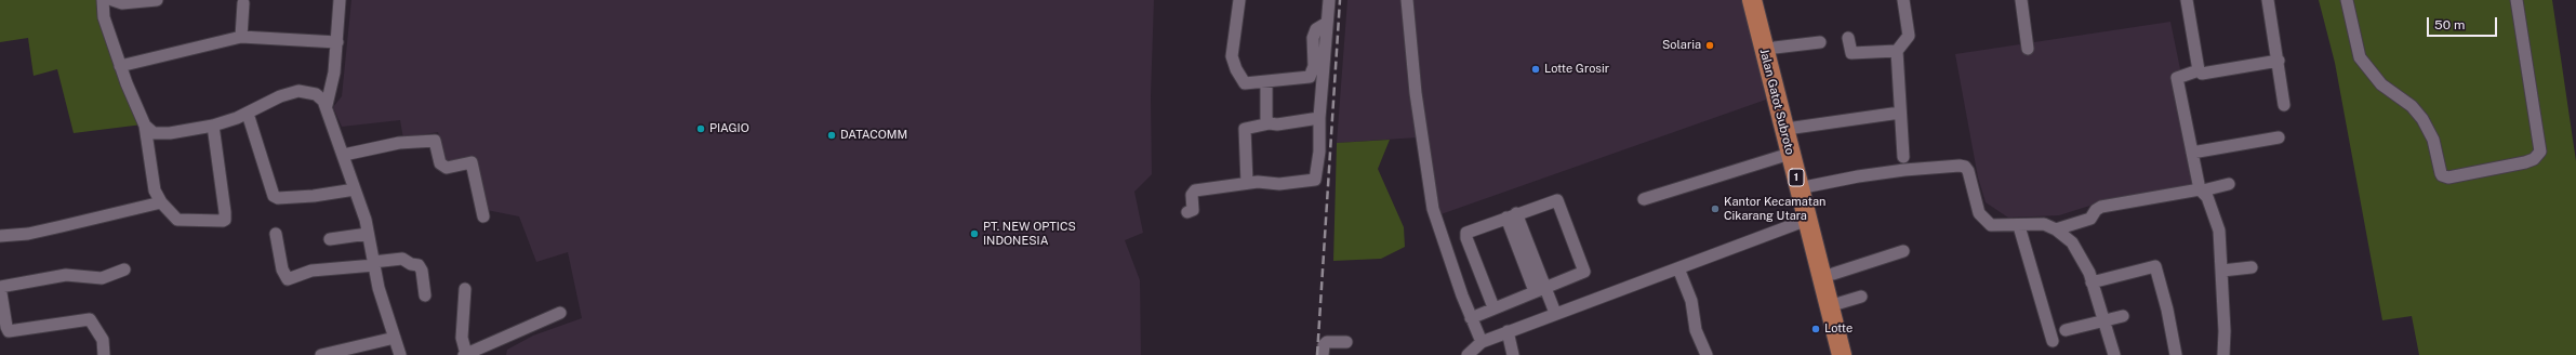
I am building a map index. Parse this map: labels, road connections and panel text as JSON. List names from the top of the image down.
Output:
{
  "streets": {
    "highway": ["Jalan Gatot Subroto", "1"]
  },
  "places": [
    "Solaria",
    "Lotte Grosir",
    "PIAGIO",
    "DATACOMM",
    "Kantor Kecamatan Cikarang Utara",
    "PT. NEW OPTICS INDONESIA",
    "Lotte"
  ],
  "scale_bar": "50 m"
}
